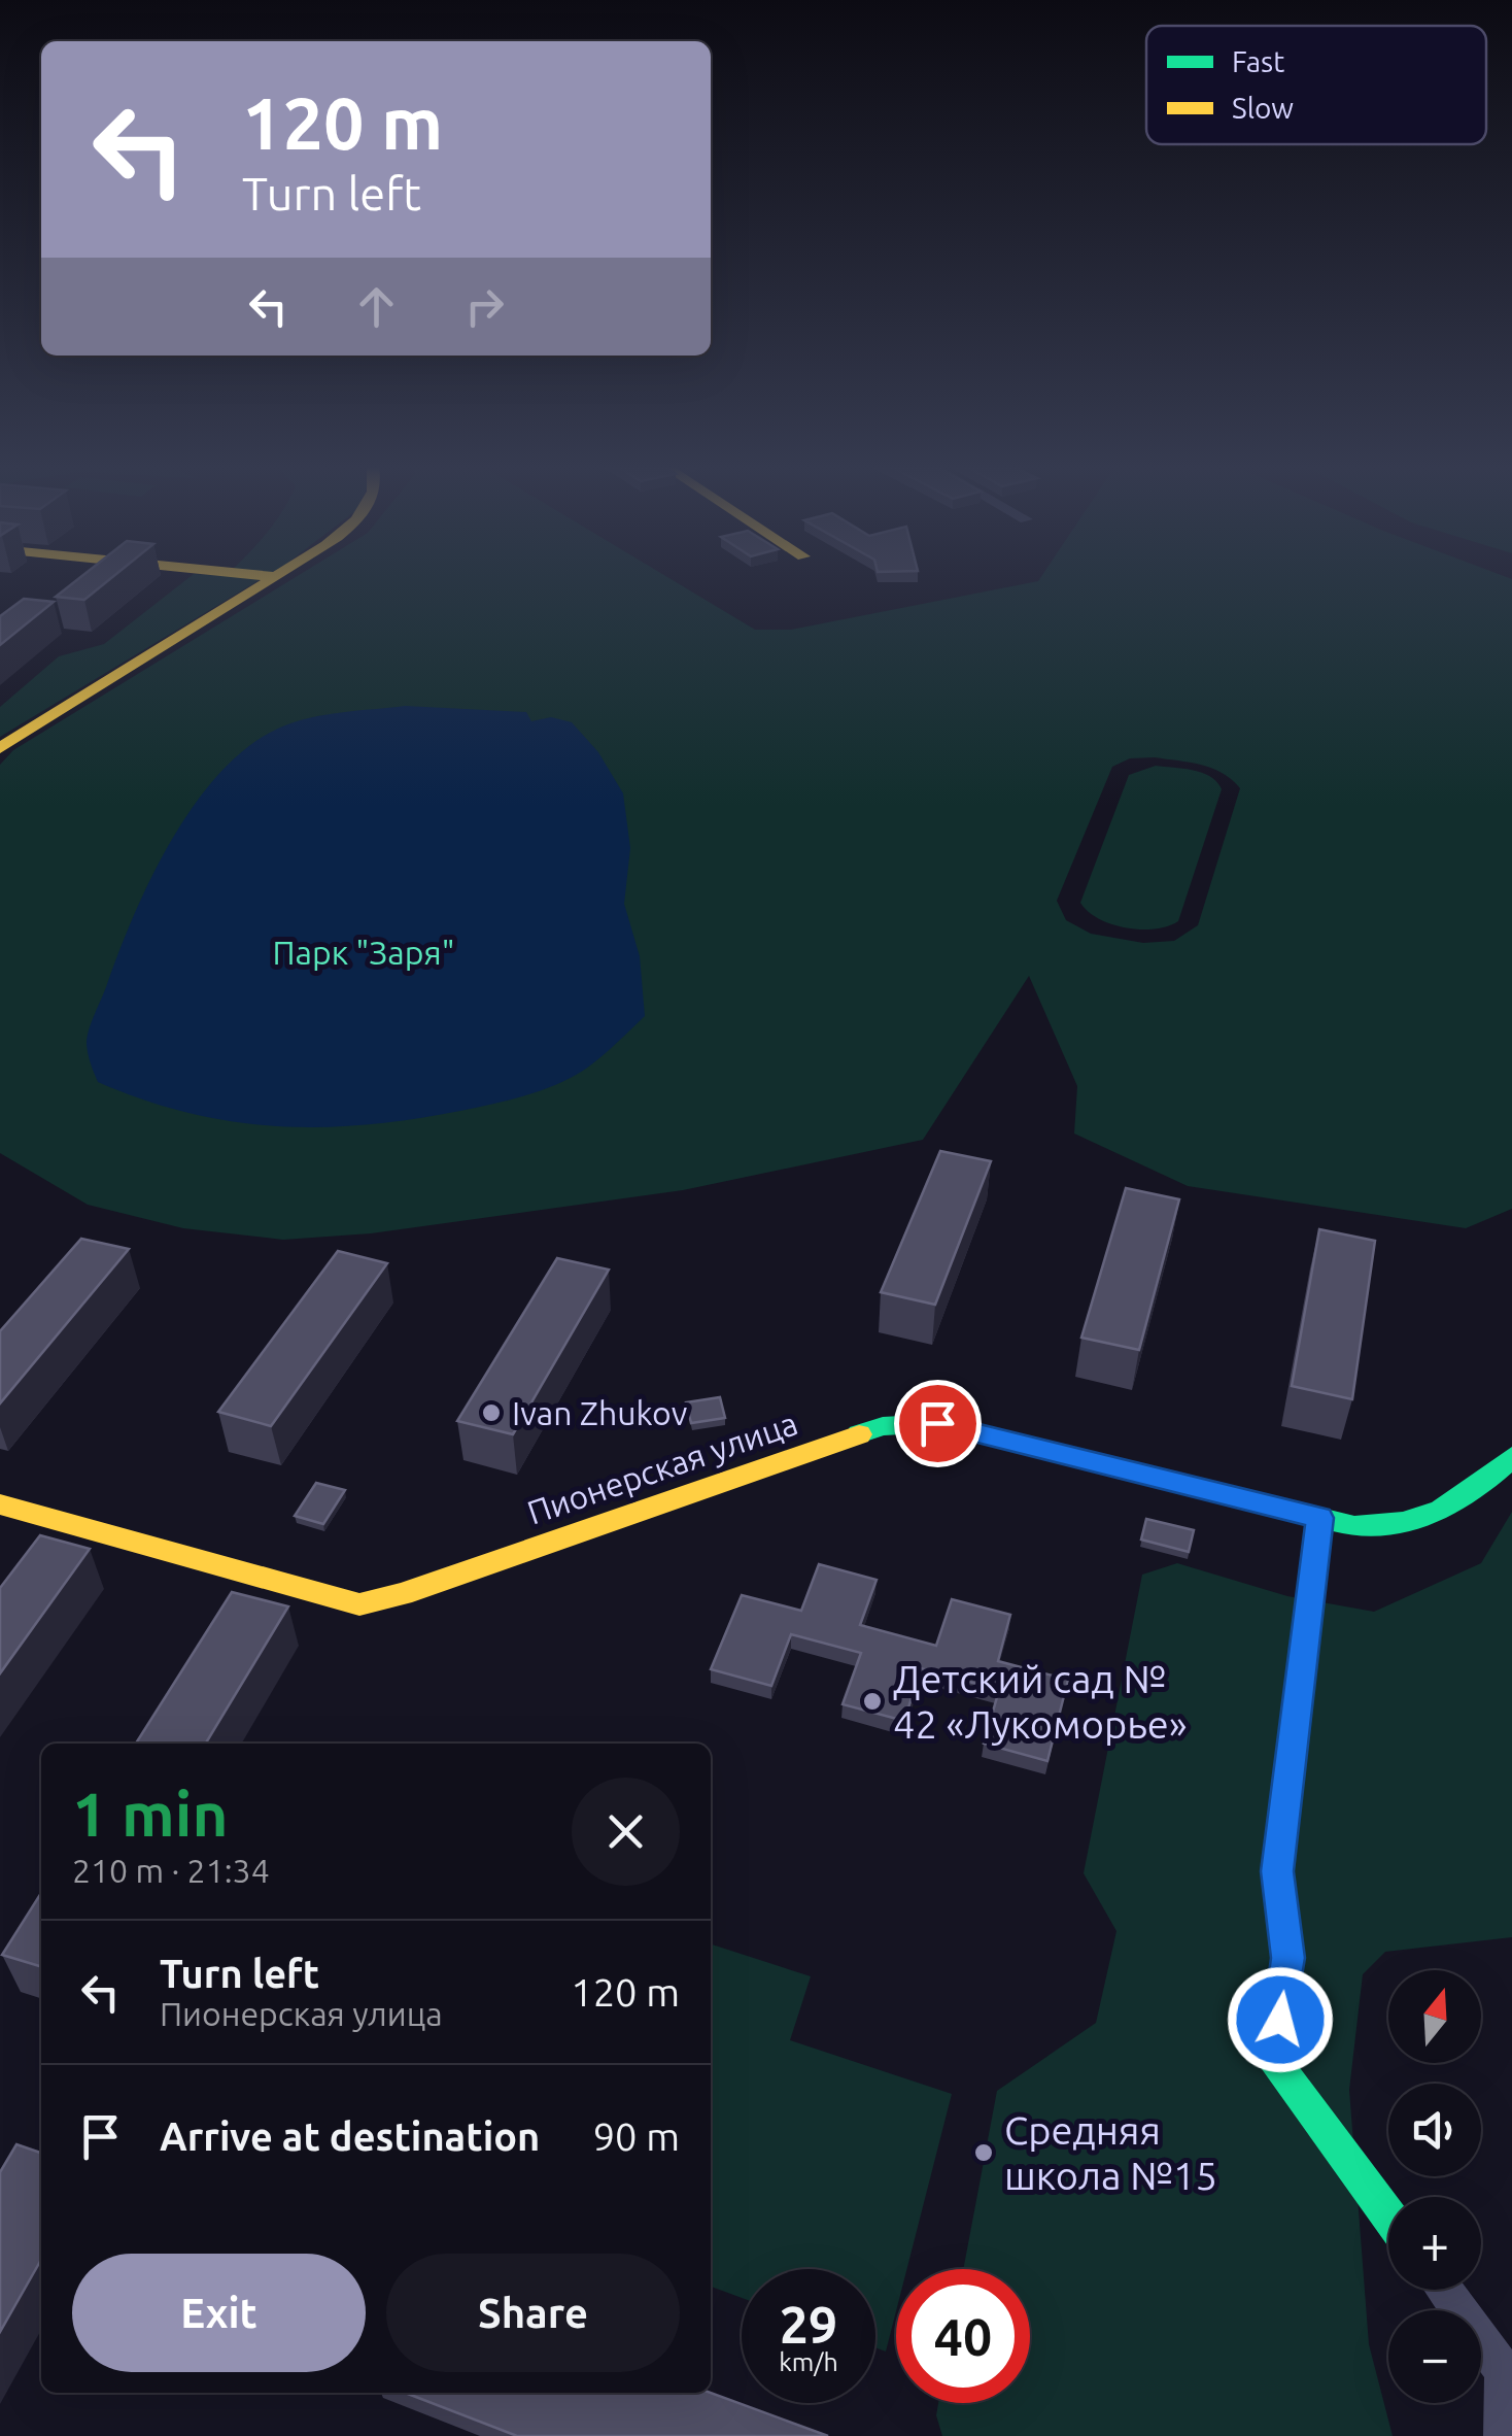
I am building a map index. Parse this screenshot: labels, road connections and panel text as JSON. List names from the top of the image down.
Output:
{
  "streets": {
    "street": ["Пионерская улица"]
  },
  "parks": ["Парк \"Заря\""],
  "places": ["Ivan Zhukov", "Детский сад № 42 «Лукоморье»", "Средняя школа №15"],
  "legend": ["Fast", "Slow"],
  "north": "top",
  "page": {
    "turn": ["120 m", "Turn left"],
    "heading": ["1 min", "210 m · 21:34"],
    "list": [
      {
        "name": "Turn left",
        "note": "Пионерская улица",
        "value": "120 m"
      },
      {
        "name": "Arrive at destination",
        "value": "90 m"
      }
    ],
    "map_buttons": ["+", "−"],
    "buttons": ["Exit", "Share"],
    "speed": "29 km/h",
    "limit": "40"
  }
}
